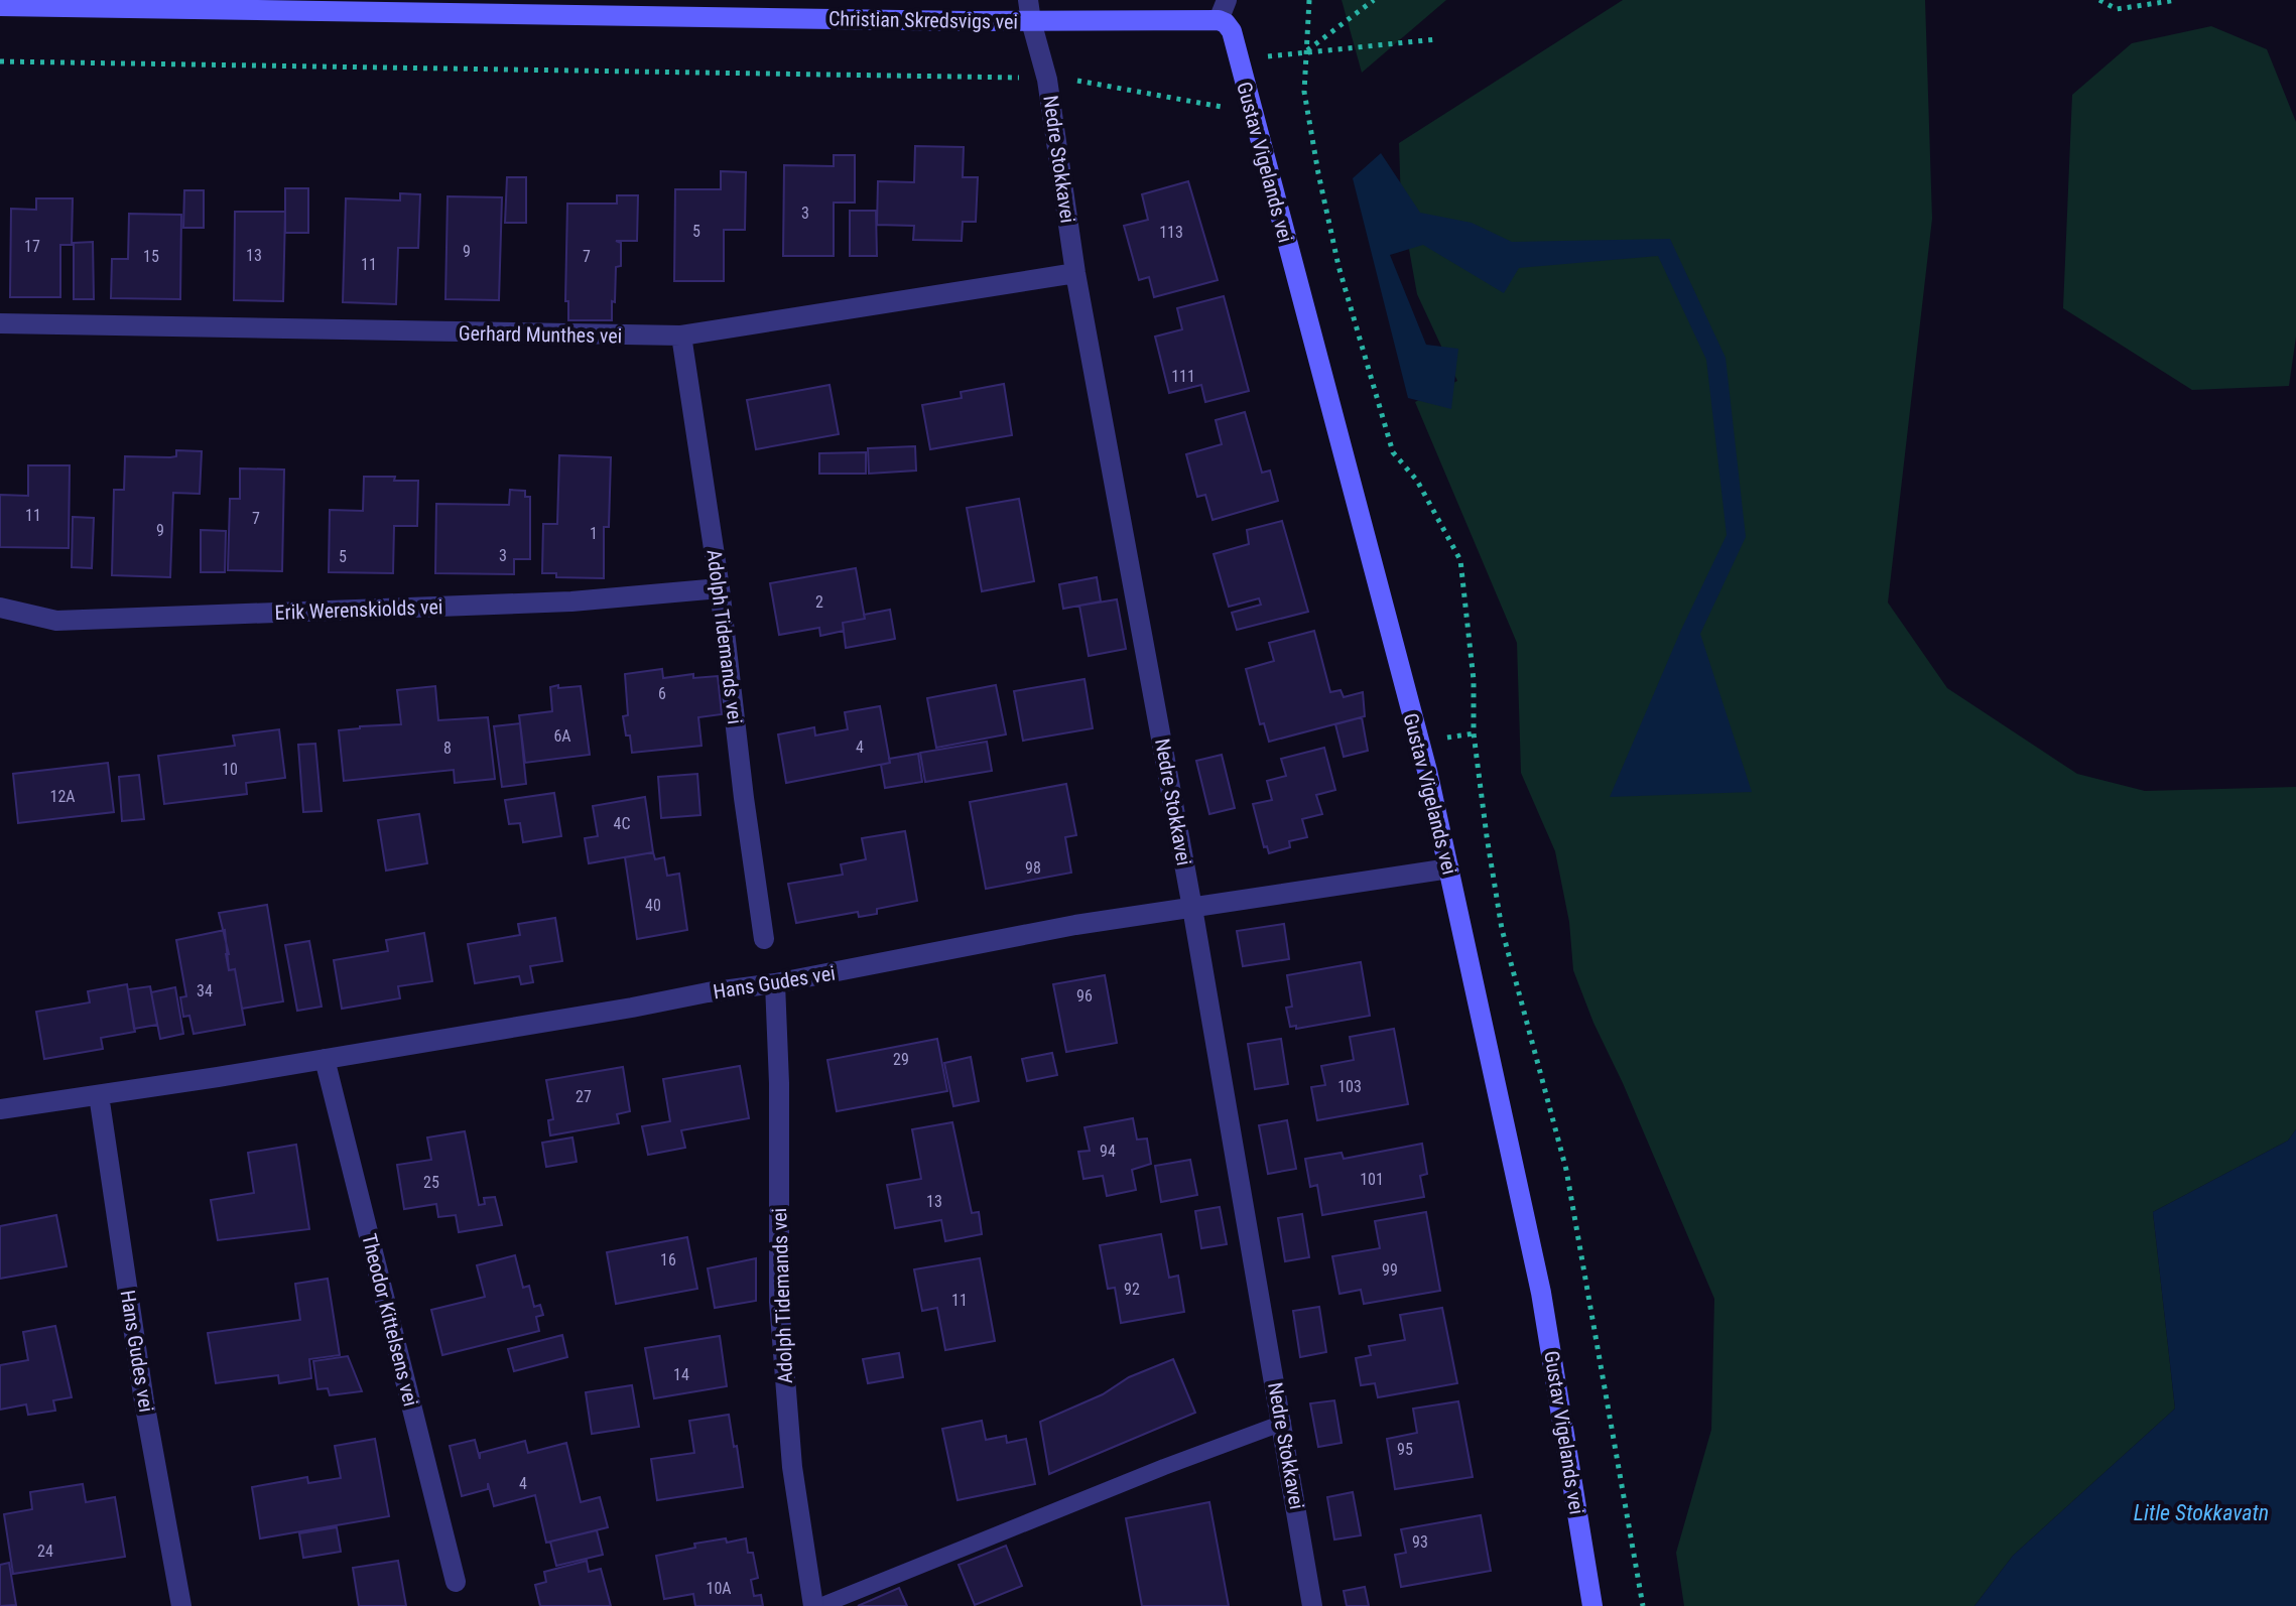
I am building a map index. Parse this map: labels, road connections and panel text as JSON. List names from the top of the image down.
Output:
{
  "streets": {
    "main road": ["Christian Skredsvigs vei", "Gustav Vigelands vei"],
    "street": [
      "Nedre Stokkavei",
      "Gerhard Munthes vei",
      "Erik Werenskiolds vei",
      "Adolph Tidemands vei",
      "Hans Gudes vei",
      "Theodor Kittelsens vei"
    ]
  },
  "crossings": [
    ["Christian Skredsvigs vei", "Nedre Stokkavei"],
    ["Christian Skredsvigs vei", "Gustav Vigelands vei"],
    ["Nedre Stokkavei", "Gerhard Munthes vei"],
    ["Nedre Stokkavei", "Hans Gudes vei"],
    ["Gustav Vigelands vei", "Hans Gudes vei"],
    ["Gerhard Munthes vei", "Adolph Tidemands vei"],
    ["Erik Werenskiolds vei", "Adolph Tidemands vei"],
    ["Adolph Tidemands vei", "Hans Gudes vei"],
    ["Hans Gudes vei", "Theodor Kittelsens vei"]
  ],
  "water": ["Litle Stokkavatn"],
  "house_numbers": [
    "3",
    "5",
    "113",
    "17",
    "9",
    "13",
    "15",
    "7",
    "11",
    "111",
    "11",
    "7",
    "9",
    "1",
    "3",
    "5",
    "2",
    "6",
    "6A",
    "4",
    "8",
    "10",
    "12A",
    "4C",
    "98",
    "40",
    "34",
    "96",
    "29",
    "103",
    "27",
    "94",
    "101",
    "25",
    "13",
    "16",
    "99",
    "92",
    "11",
    "14",
    "95",
    "4",
    "93",
    "24",
    "10A"
  ]
}
